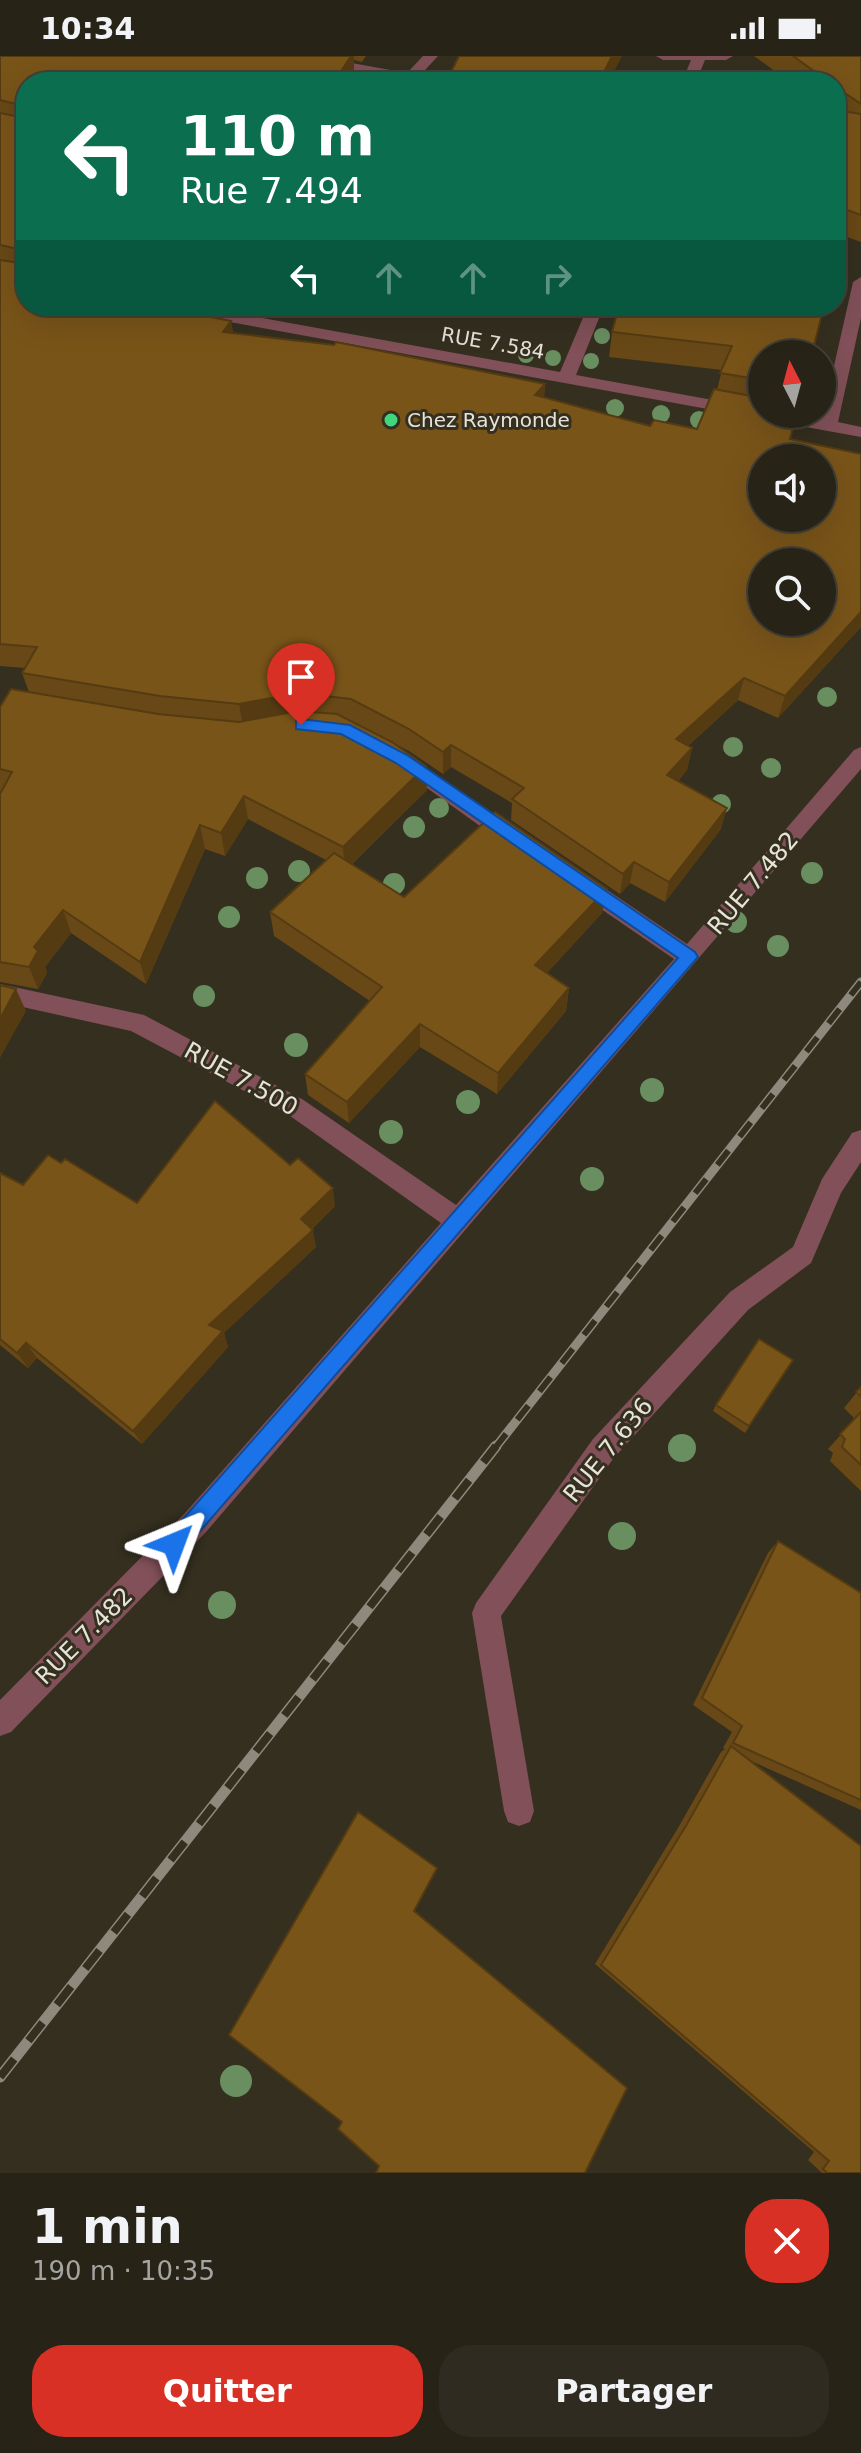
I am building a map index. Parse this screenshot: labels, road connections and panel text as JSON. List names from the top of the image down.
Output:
{
  "streets": {
    "street": [
      "RUE 7.584",
      "RUE 7.482",
      "RUE 7.500",
      "RUE 7.636"
    ]
  },
  "crossings": [
    ["RUE 7.482", "RUE 7.500"]
  ],
  "places": ["Chez Raymonde"],
  "north": "top",
  "page": {
    "status": "10:34",
    "turn": ["110 m", "Rue 7.494"],
    "heading": ["1 min", "190 m · 10:35"],
    "buttons": ["Quitter", "Partager"]
  }
}
